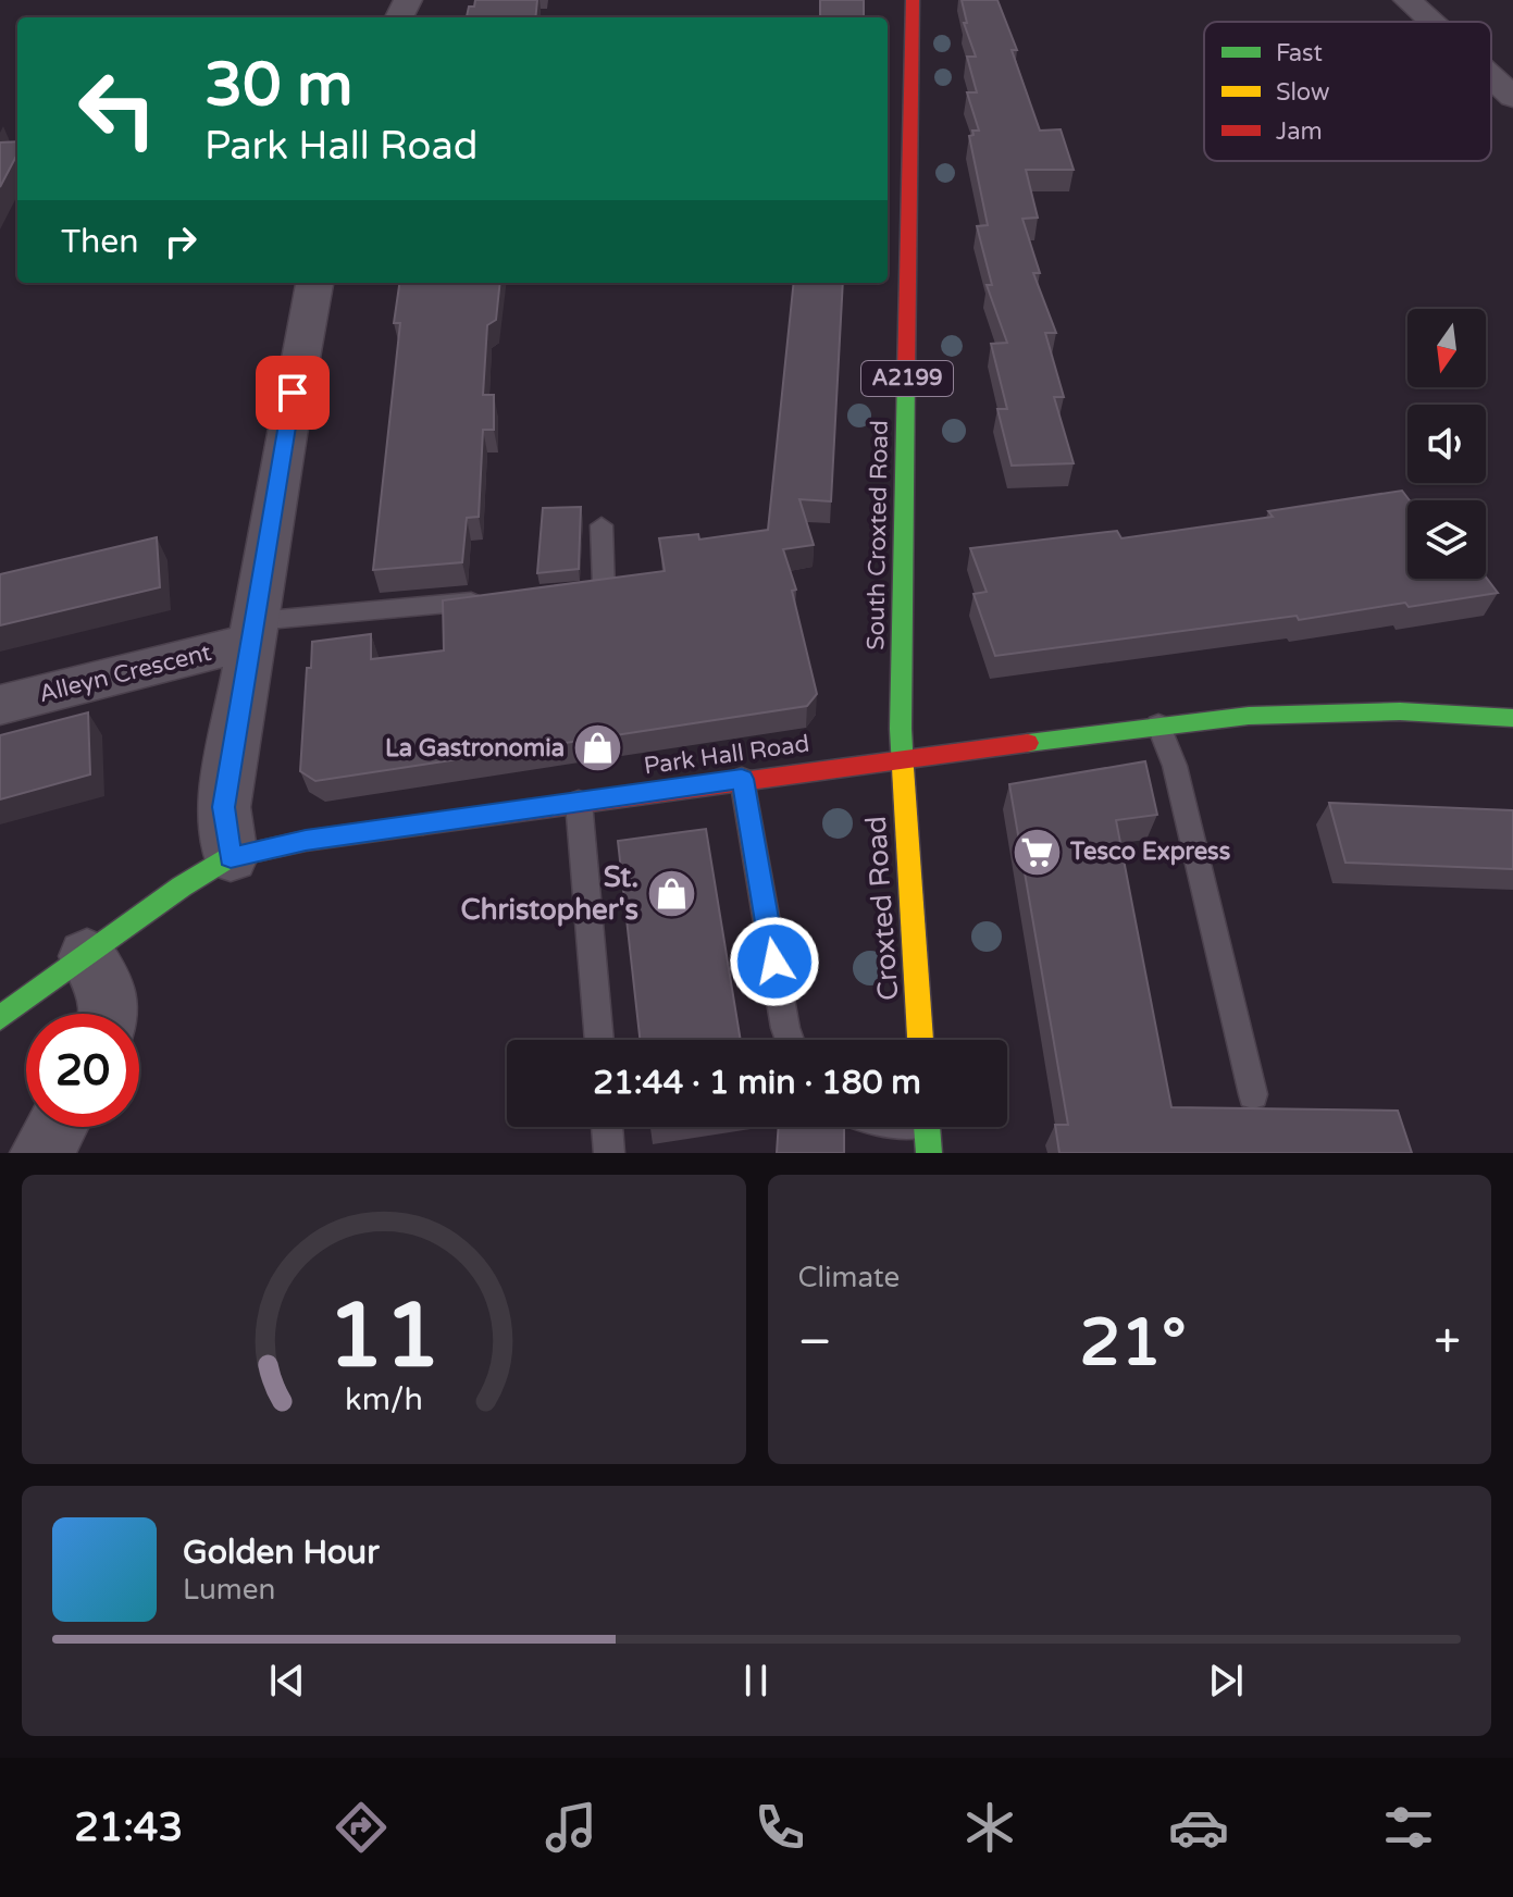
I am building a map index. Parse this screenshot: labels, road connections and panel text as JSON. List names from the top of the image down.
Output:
{
  "streets": {
    "main road": [
      "A2199",
      "South Croxted Road",
      "Park Hall Road",
      "Croxted Road"
    ],
    "street": ["Alleyn Crescent"]
  },
  "crossings": [
    ["South Croxted Road", "Park Hall Road"],
    ["South Croxted Road", "Croxted Road"],
    ["Park Hall Road", "Croxted Road"]
  ],
  "places": {
    "shop": ["La Gastronomia", "St. Christopher's"],
    "supermarket": ["Tesco Express"]
  },
  "legend": ["Fast", "Slow", "Jam"],
  "north": "bottom",
  "page": {
    "turn": ["30 m", "Park Hall Road"],
    "then": "Then",
    "limit": "20",
    "trip": "21:44 · 1 min · 180 m",
    "tile": "Climate",
    "heat": ["−", "21°", "+"],
    "song": ["Golden Hour", "Lumen"],
    "tabs": "21:43",
    "gauge": ["11", "km/h"]
  }
}
